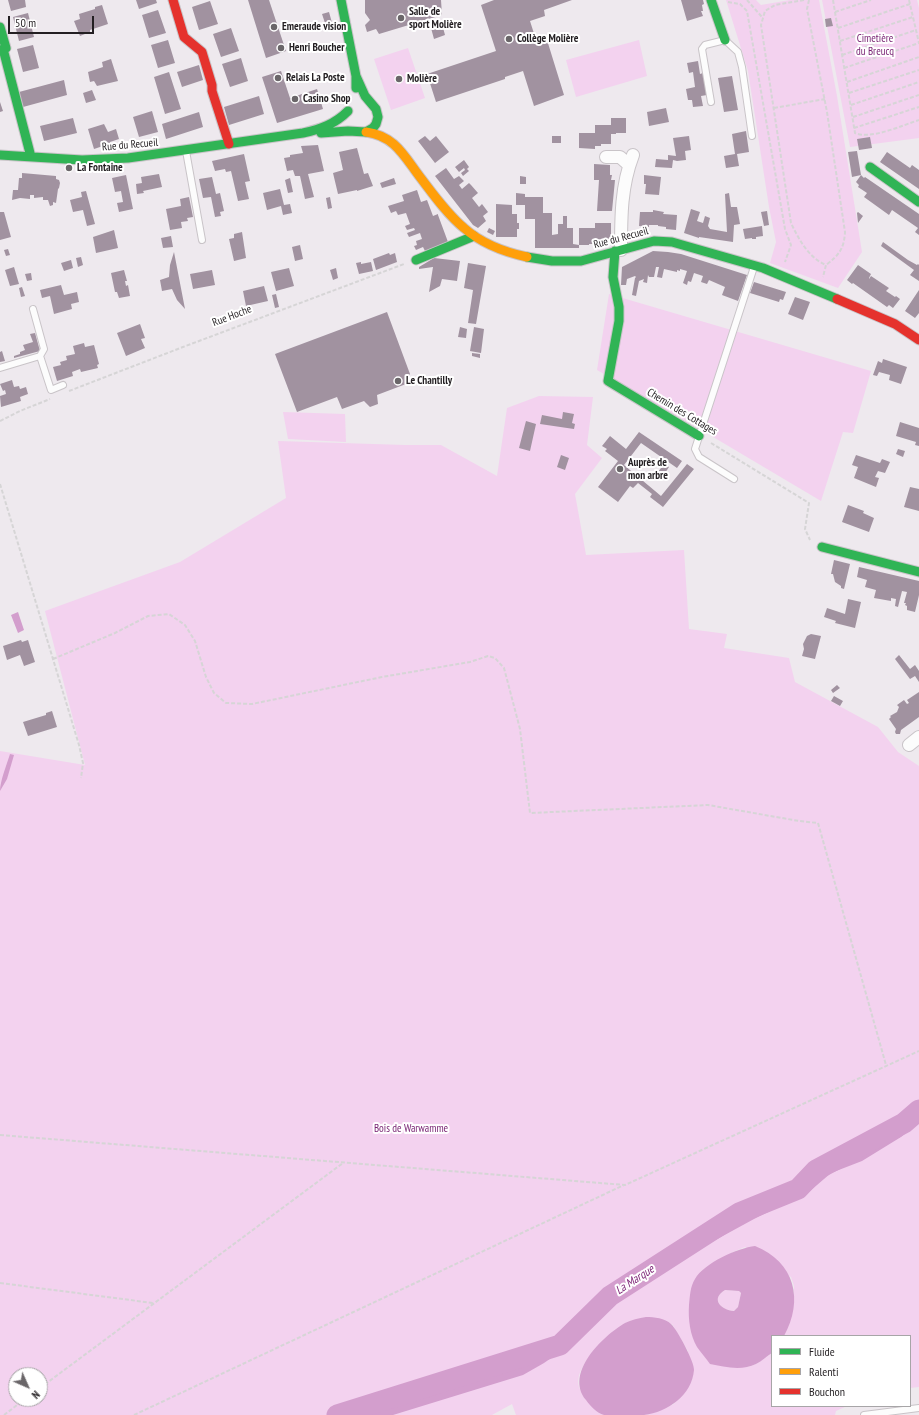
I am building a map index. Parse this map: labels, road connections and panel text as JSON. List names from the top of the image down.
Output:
{
  "streets": {
    "street": ["Rue du Recueil", "Chemin des Cottages"],
    "path": ["Rue Hoche"]
  },
  "crossings": [
    ["Rue du Recueil", "Chemin des Cottages"]
  ],
  "water": ["La Marque"],
  "parks": ["Cimetière du Breucq", "Bois de Warwamme"],
  "places": [
    "Salle de sport Molière",
    "Emeraude vision",
    "Collège Molière",
    "Henri Boucher",
    "Relais La Poste",
    "Molière",
    "Casino Shop",
    "La Fontaine",
    "Le Chantilly",
    "Auprès de mon arbre"
  ],
  "legend": ["Fluide", "Ralenti", "Bouchon"],
  "scale_bar": "50 m",
  "north": "bottom right"
}
